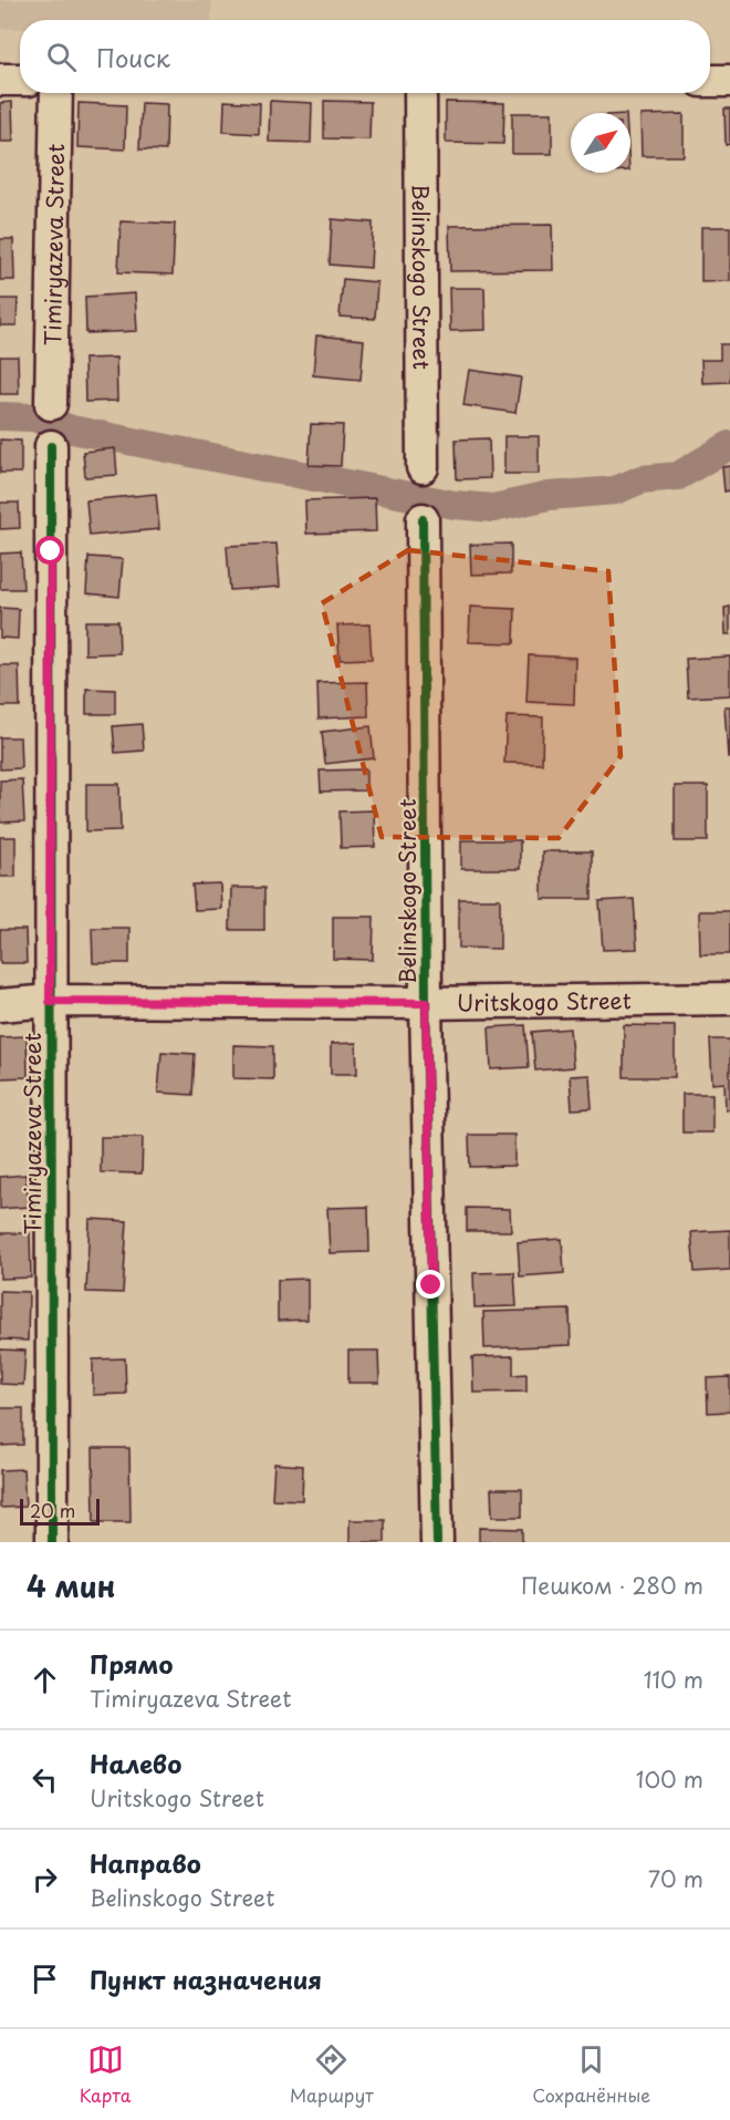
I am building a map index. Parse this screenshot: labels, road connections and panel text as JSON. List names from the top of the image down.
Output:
{
  "streets": {
    "street": ["Timiryazeva Street", "Belinskogo Street", "Uritskogo Street"]
  },
  "crossings": [
    ["Timiryazeva Street", "Uritskogo Street"],
    ["Belinskogo Street", "Uritskogo Street"]
  ],
  "scale_bar": "20 m",
  "north": "top right",
  "page": {
    "search": "Поиск",
    "scale": "20 m",
    "heading": ["4 мин", "Пешком · 280 m"],
    "list": [
      ["Прямо", "Timiryazeva Street", "110 m"],
      ["Налево", "Uritskogo Street", "100 m"],
      ["Направо", "Belinskogo Street", "70 m"],
      "Пункт назначения"
    ],
    "nav": ["Карта", "Маршрут", "Сохранённые"]
  }
}
